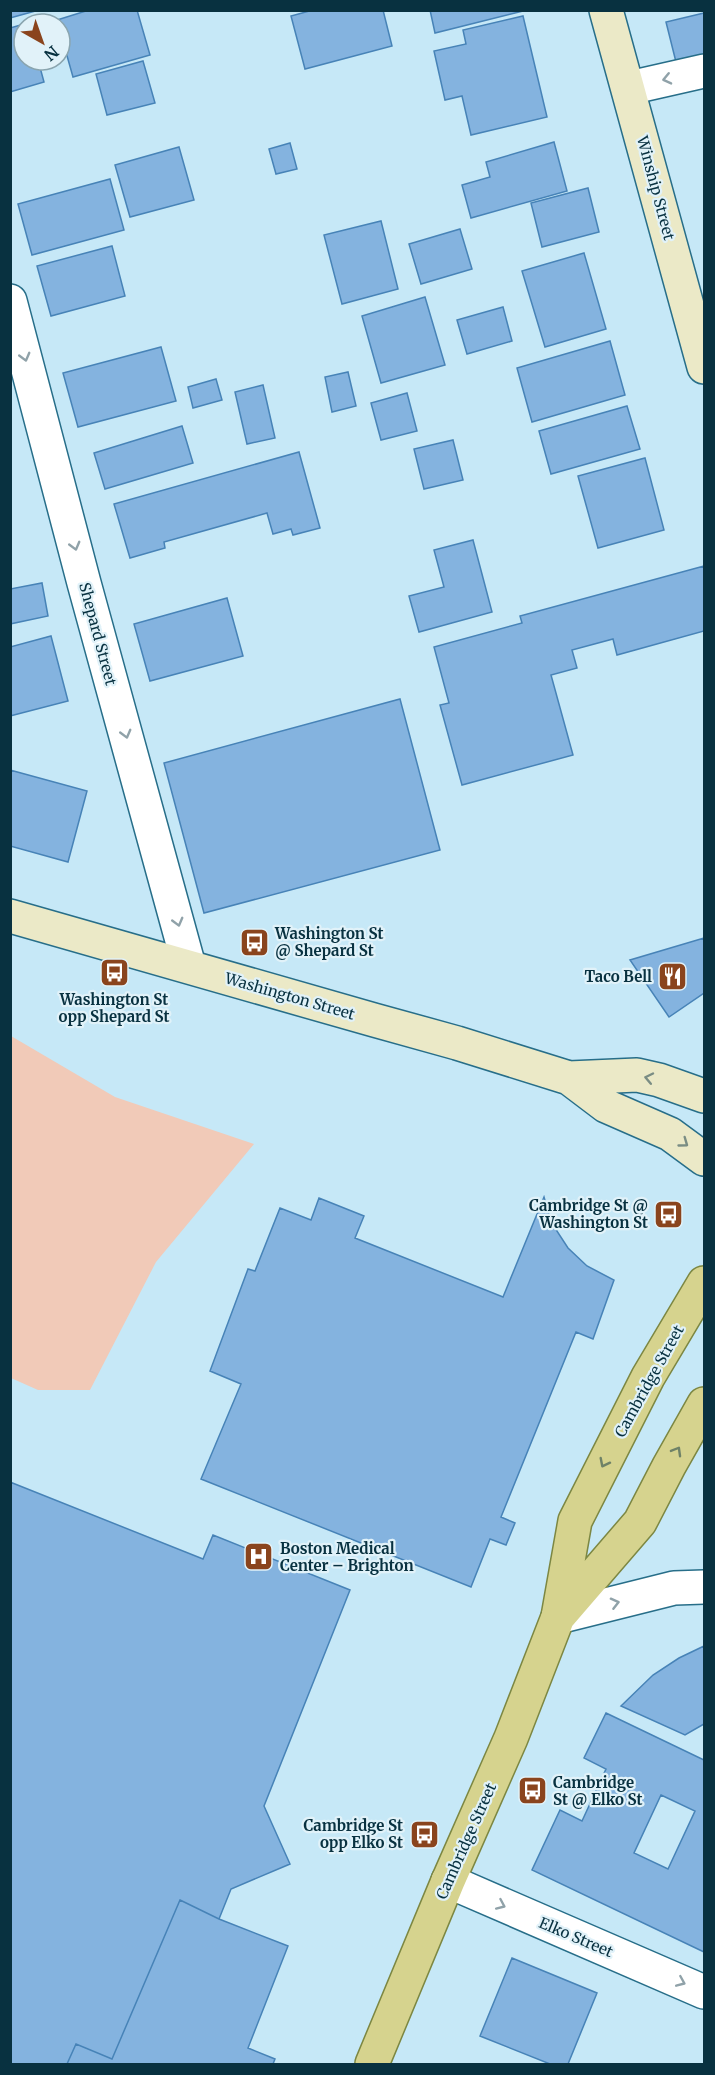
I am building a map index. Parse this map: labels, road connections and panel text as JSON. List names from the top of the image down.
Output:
{
  "streets": {
    "main road": ["Winship Street", "Washington Street", "Cambridge Street"],
    "street": ["Shepard Street", "Elko Street"]
  },
  "crossings": [
    ["Shepard Street", "Washington Street"],
    ["Cambridge Street", "Elko Street"]
  ],
  "one_way": ["Shepard Street", "Elko Street"],
  "places": {
    "bus stop": [
      "Washington St @ Shepard St",
      "Washington St opp Shepard St",
      "Cambridge St @ Washington St",
      "Cambridge St @ Elko St",
      "Cambridge St opp Elko St"
    ],
    "restaurant": ["Taco Bell"],
    "hospital": ["Boston Medical Center – Brighton"]
  },
  "north": "bottom right"
}
